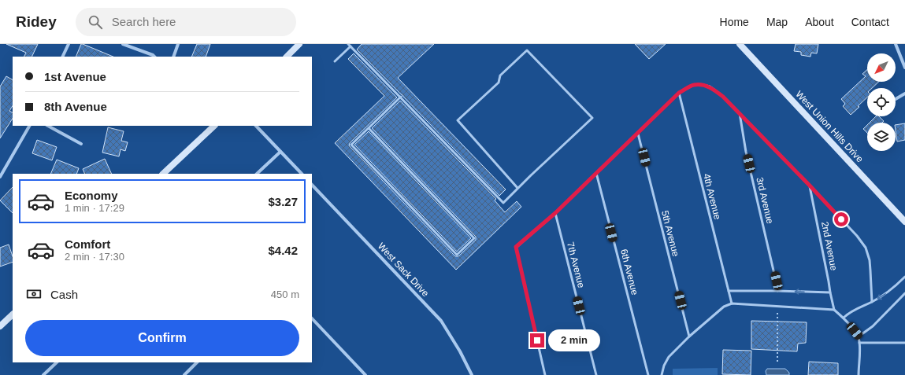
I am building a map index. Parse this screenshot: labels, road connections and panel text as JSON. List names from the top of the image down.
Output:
{
  "streets": {
    "main road": ["West Union Hills Drive"],
    "street": ["West Sack Drive"],
    "lane": [
      "4th Avenue",
      "3rd Avenue",
      "5th Avenue",
      "2nd Avenue",
      "7th Avenue",
      "6th Avenue"
    ]
  },
  "north": "bottom left",
  "page": {
    "header": "Ridey",
    "search": "Search here",
    "nav": [
      "Home",
      "Map",
      "About",
      "Contact"
    ],
    "banner": ["1st Avenue", "8th Avenue"],
    "list": [
      {
        "name": "Economy",
        "note": "1 min · 17:29",
        "value": "$3.27"
      },
      {
        "name": "Comfort",
        "note": "2 min · 17:30",
        "value": "$4.42"
      }
    ],
    "pay": ["Cash", "450 m"],
    "buttons": "Confirm",
    "bubble": "2 min"
  }
}
